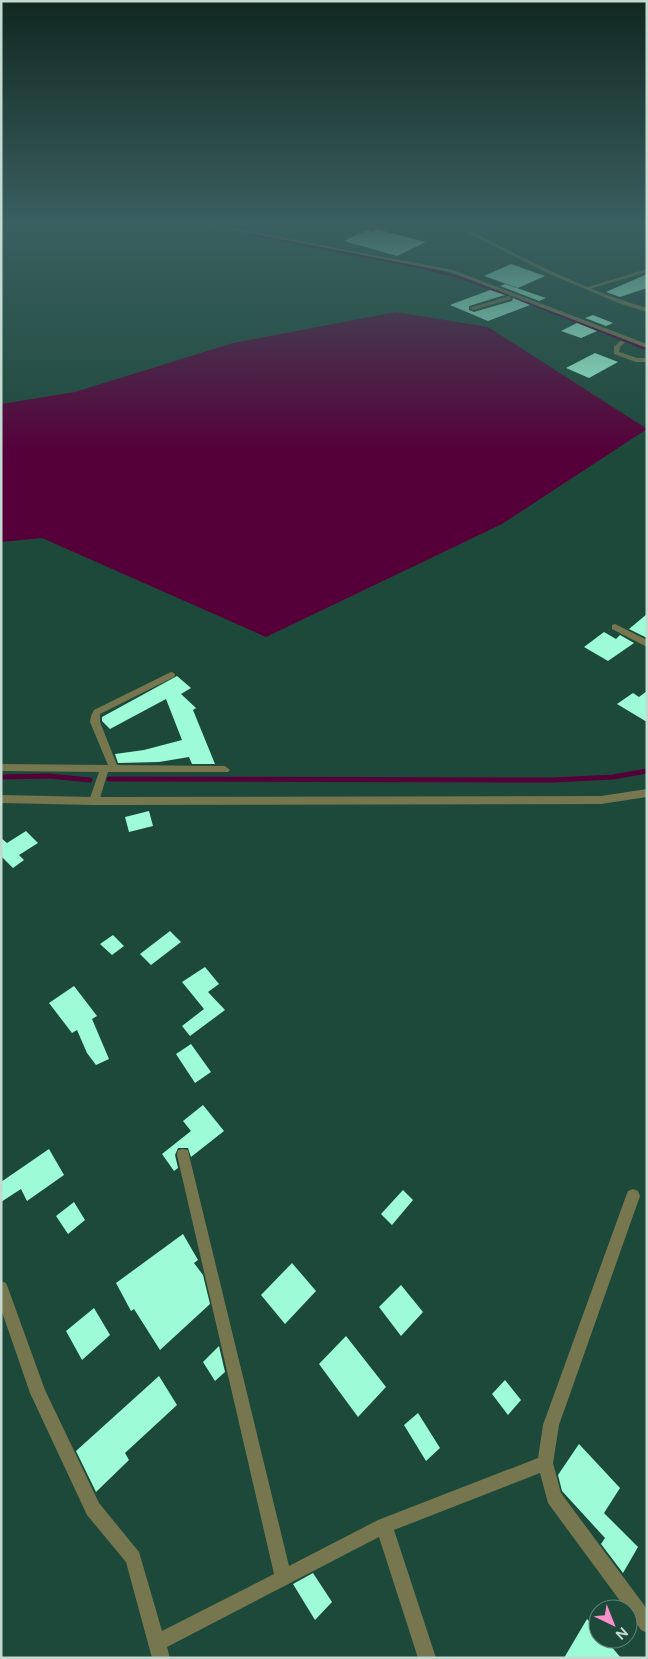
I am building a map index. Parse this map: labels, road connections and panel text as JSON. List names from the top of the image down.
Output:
{
  "north": "bottom right"
}
